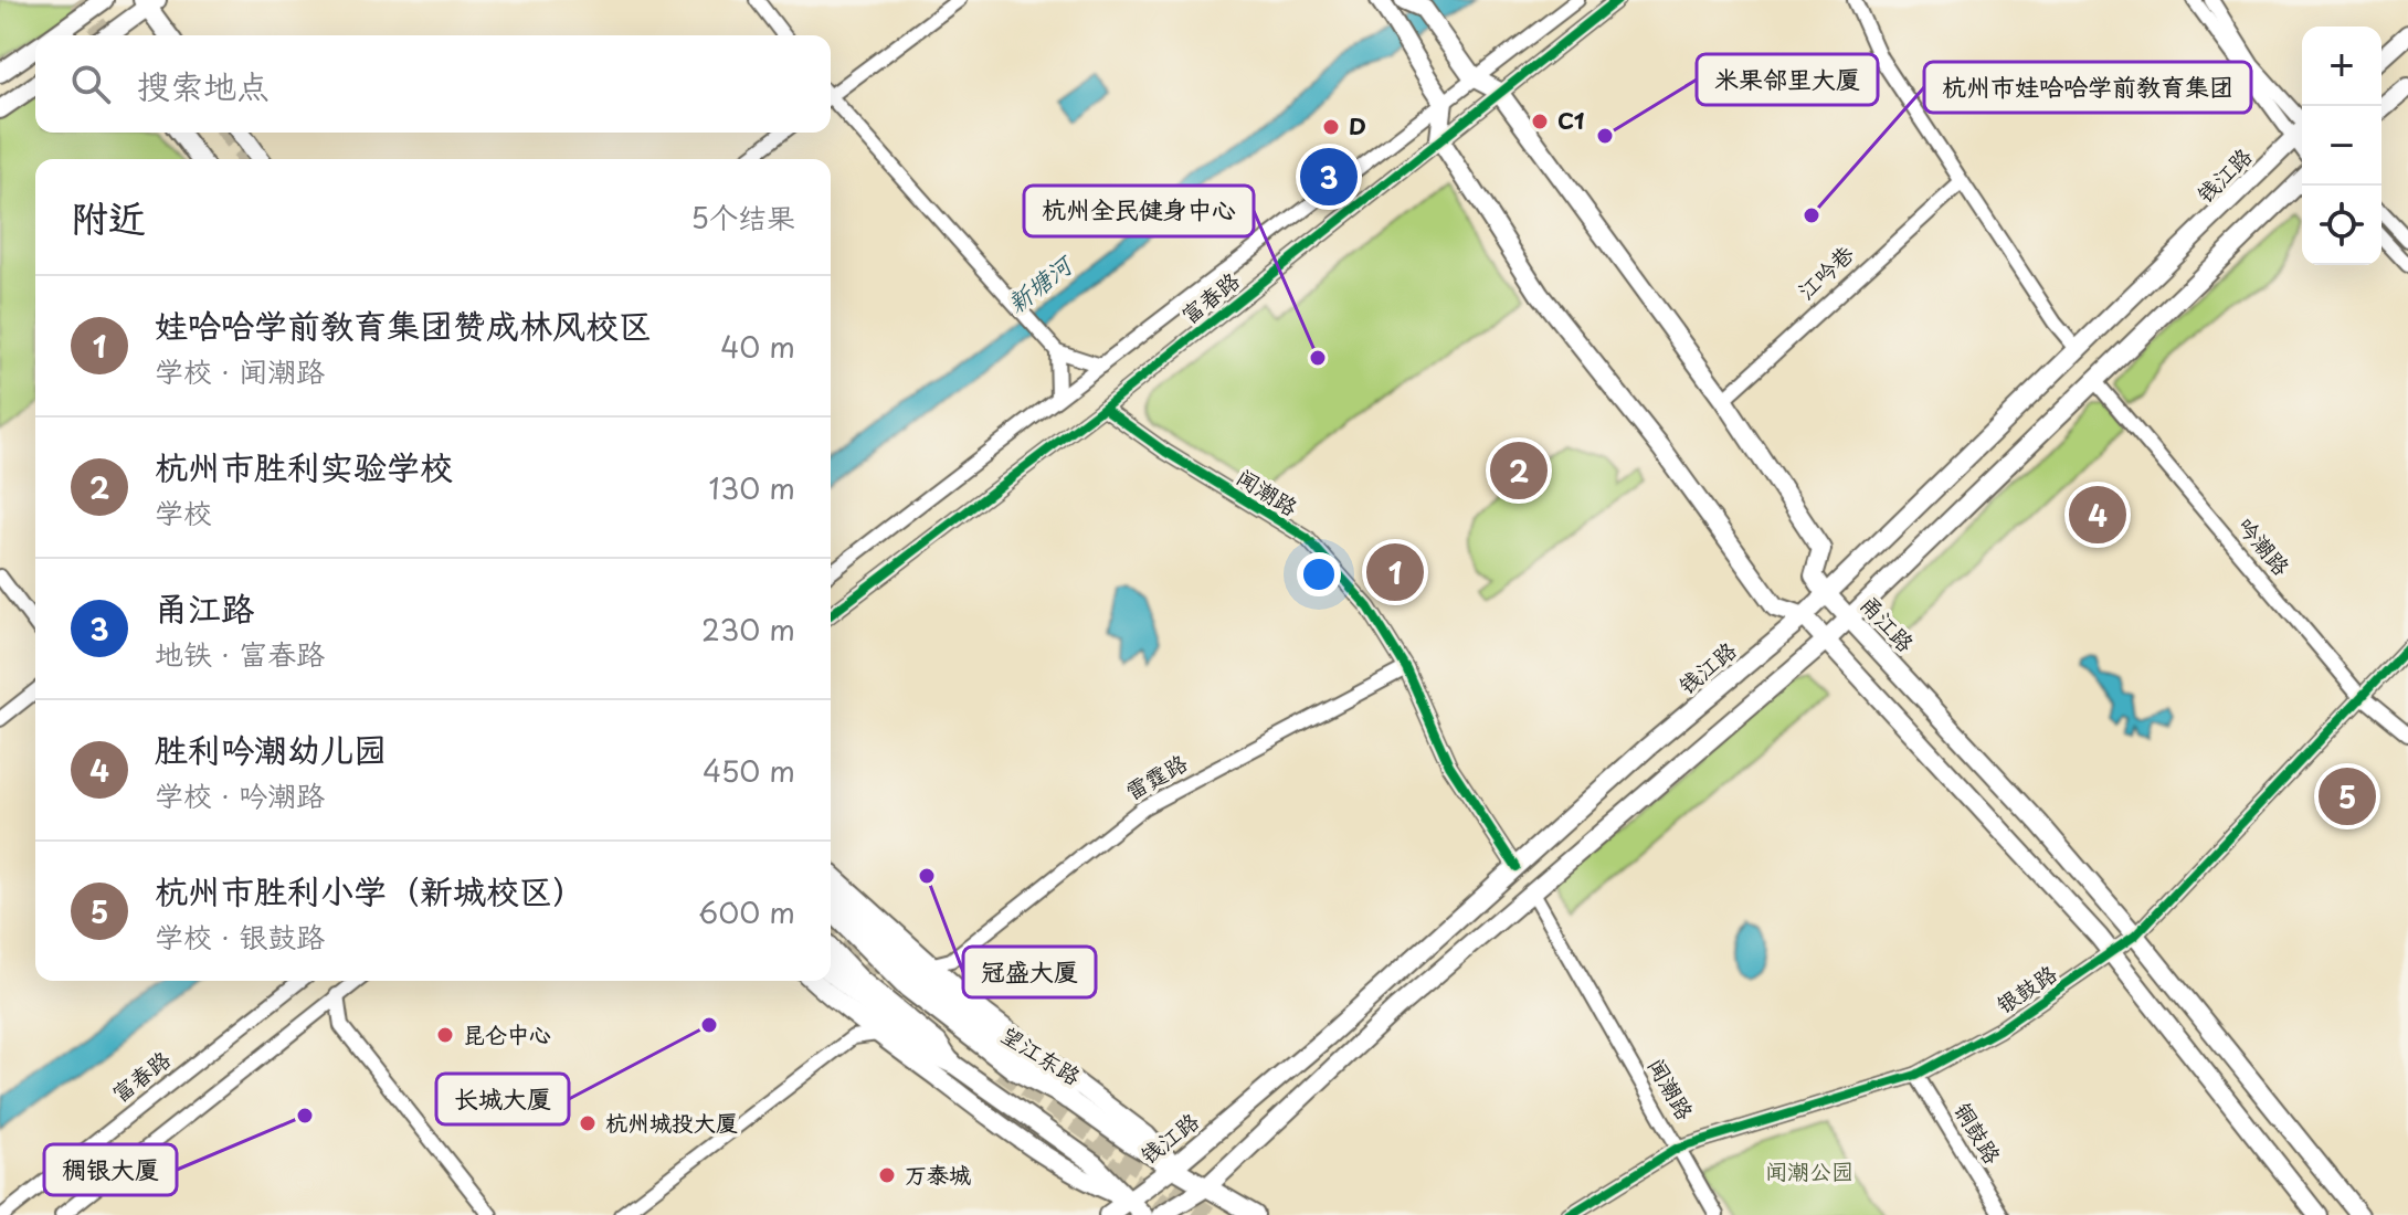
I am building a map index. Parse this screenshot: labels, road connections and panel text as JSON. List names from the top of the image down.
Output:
{
  "streets": {
    "main road": ["钱江路", "甬江路", "望江东路"],
    "street": [
      "江吟巷",
      "富春路",
      "闻潮路",
      "吟潮路",
      "雷霆路",
      "银鼓路",
      "铜鼓路"
    ]
  },
  "crossings": [
    ["钱江路", "闻潮路"],
    ["钱江路", "甬江路"],
    ["钱江路", "望江东路"],
    ["江吟巷", "甬江路"],
    ["富春路", "闻潮路"],
    ["富春路", "甬江路"],
    ["闻潮路", "雷霆路"],
    ["闻潮路", "银鼓路"],
    ["吟潮路", "银鼓路"],
    ["甬江路", "银鼓路"],
    ["银鼓路", "铜鼓路"]
  ],
  "water": ["新塘河"],
  "parks": ["闻潮公园"],
  "places": [
    "C1",
    "D",
    "米果邻里大厦",
    "杭州市娃哈哈学前教育集团",
    "杭州全民健身中心",
    "冠盛大厦",
    "长城大厦",
    "昆仑中心",
    "稠银大厦",
    "杭州城投大厦",
    "万泰城"
  ],
  "page": {
    "map_buttons": ["+", "−"],
    "search": "搜索地点",
    "pins": [
      "3",
      "2",
      "4",
      "1",
      "5"
    ],
    "heading": ["附近", "5个结果"],
    "list": [
      {
        "mark": "1",
        "name": "娃哈哈学前教育集团赞成林风校区",
        "note": "学校 · 闻潮路",
        "value": "40 m"
      },
      {
        "mark": "2",
        "name": "杭州市胜利实验学校",
        "note": "学校",
        "value": "130 m"
      },
      {
        "mark": "3",
        "name": "甬江路",
        "note": "地铁 · 富春路",
        "value": "230 m"
      },
      {
        "mark": "4",
        "name": "胜利吟潮幼儿园",
        "note": "学校 · 吟潮路",
        "value": "450 m"
      },
      {
        "mark": "5",
        "name": "杭州市胜利小学（新城校区）",
        "note": "学校 · 银鼓路",
        "value": "600 m"
      }
    ]
  }
}
